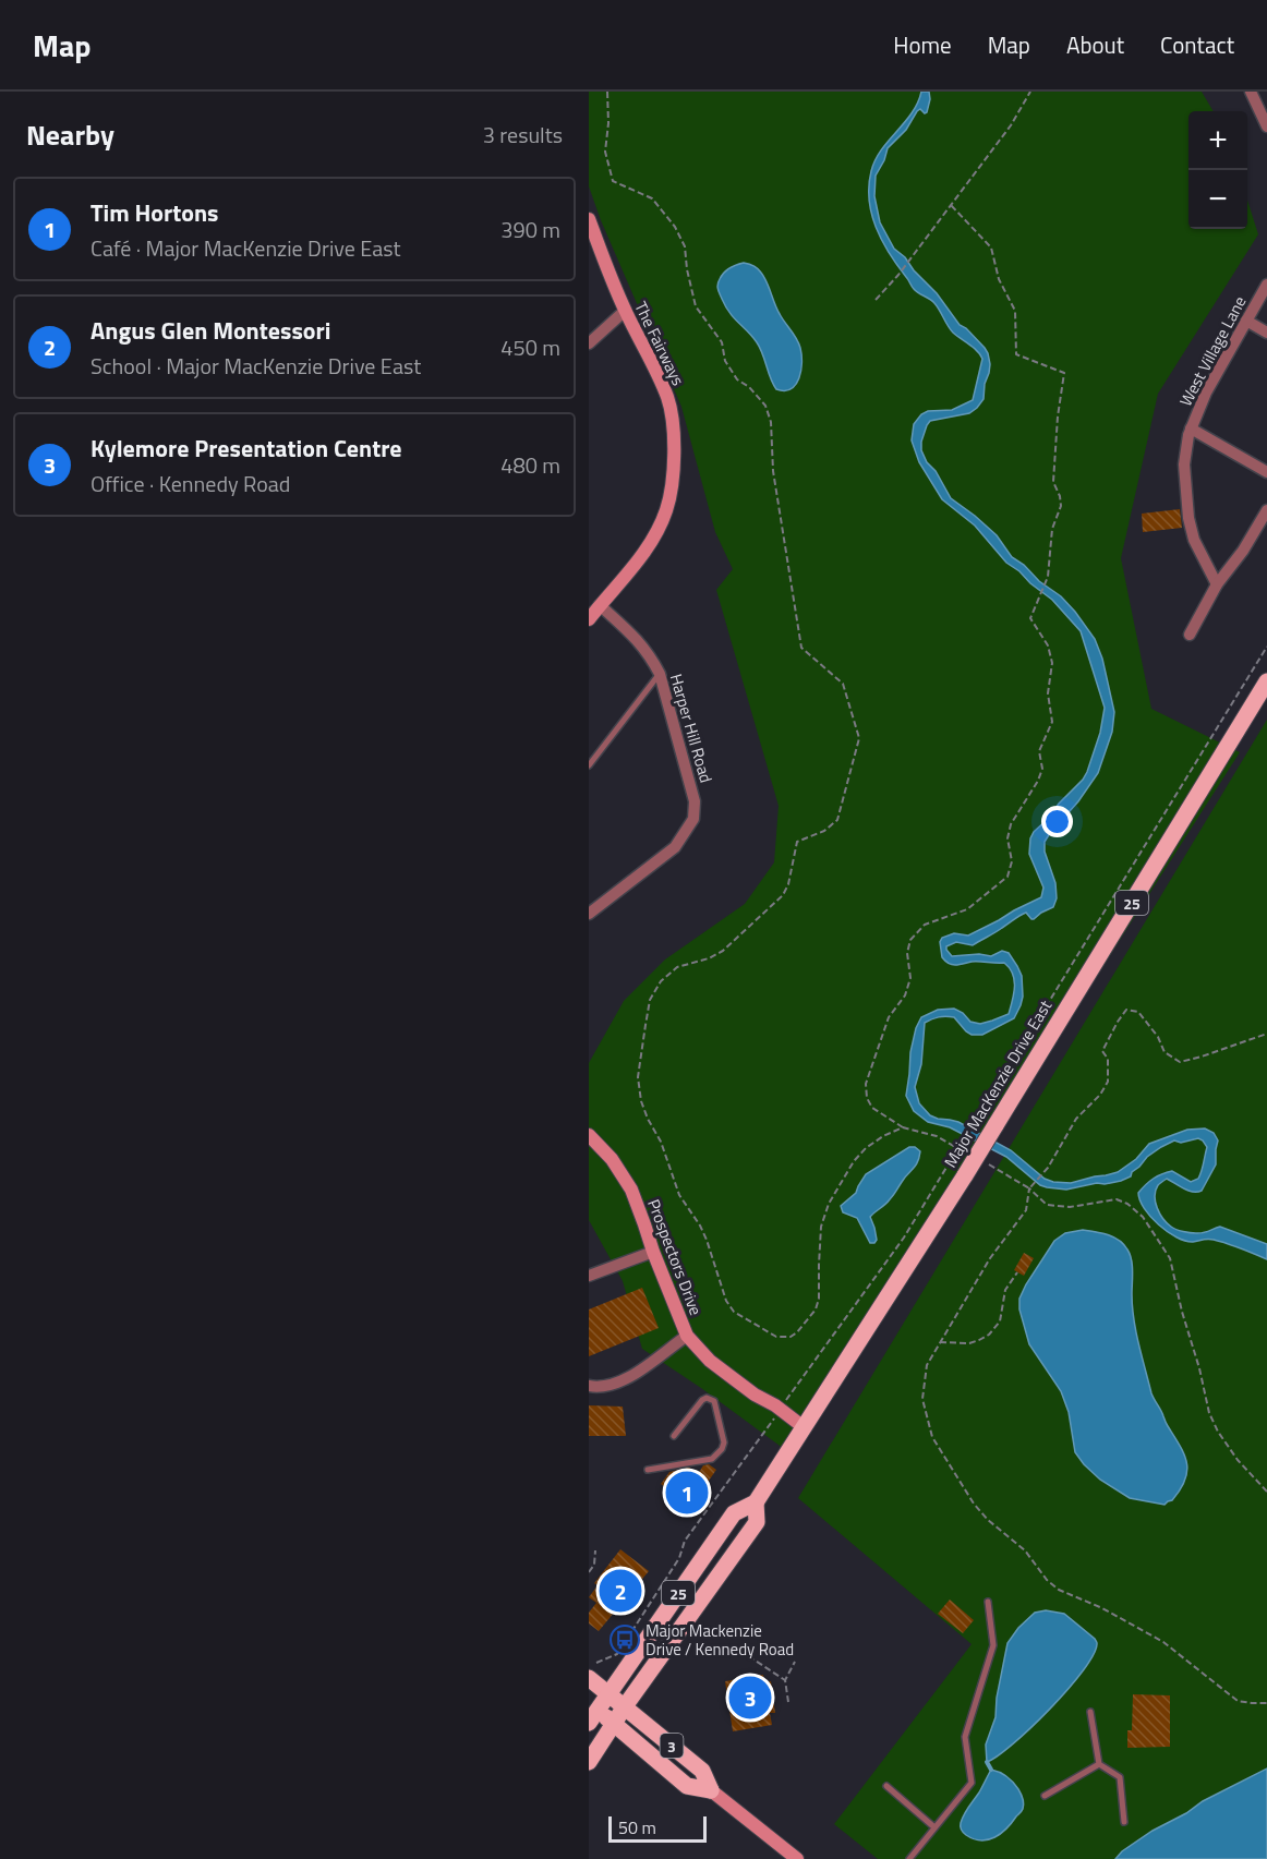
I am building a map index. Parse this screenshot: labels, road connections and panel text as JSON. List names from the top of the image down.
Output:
{
  "streets": {
    "main road": ["25", "Major MacKenzie Drive East", "3"],
    "street": [
      "The Fairways",
      "West Village Lane",
      "Harper Hill Road",
      "Prospectors Drive"
    ]
  },
  "crossings": [
    ["The Fairways", "Harper Hill Road"],
    ["Major MacKenzie Drive East", "Prospectors Drive"],
    ["Major MacKenzie Drive East", "3"]
  ],
  "places": {
    "bus stop": ["Major Mackenzie Drive / Kennedy Road"]
  },
  "scale_bar": "50 m",
  "page": {
    "header": "Map",
    "nav": [
      "Home",
      "Map",
      "About",
      "Contact"
    ],
    "heading": ["Nearby", "3 results"],
    "map_buttons": ["+", "−"],
    "list": [
      {
        "mark": "1",
        "name": "Tim Hortons",
        "note": "Café · Major MacKenzie Drive East",
        "value": "390 m"
      },
      {
        "mark": "2",
        "name": "Angus Glen Montessori",
        "note": "School · Major MacKenzie Drive East",
        "value": "450 m"
      },
      {
        "mark": "3",
        "name": "Kylemore Presentation Centre",
        "note": "Office · Kennedy Road",
        "value": "480 m"
      }
    ],
    "pins": ["1", "2", "3"],
    "scale": "50 m"
  }
}
